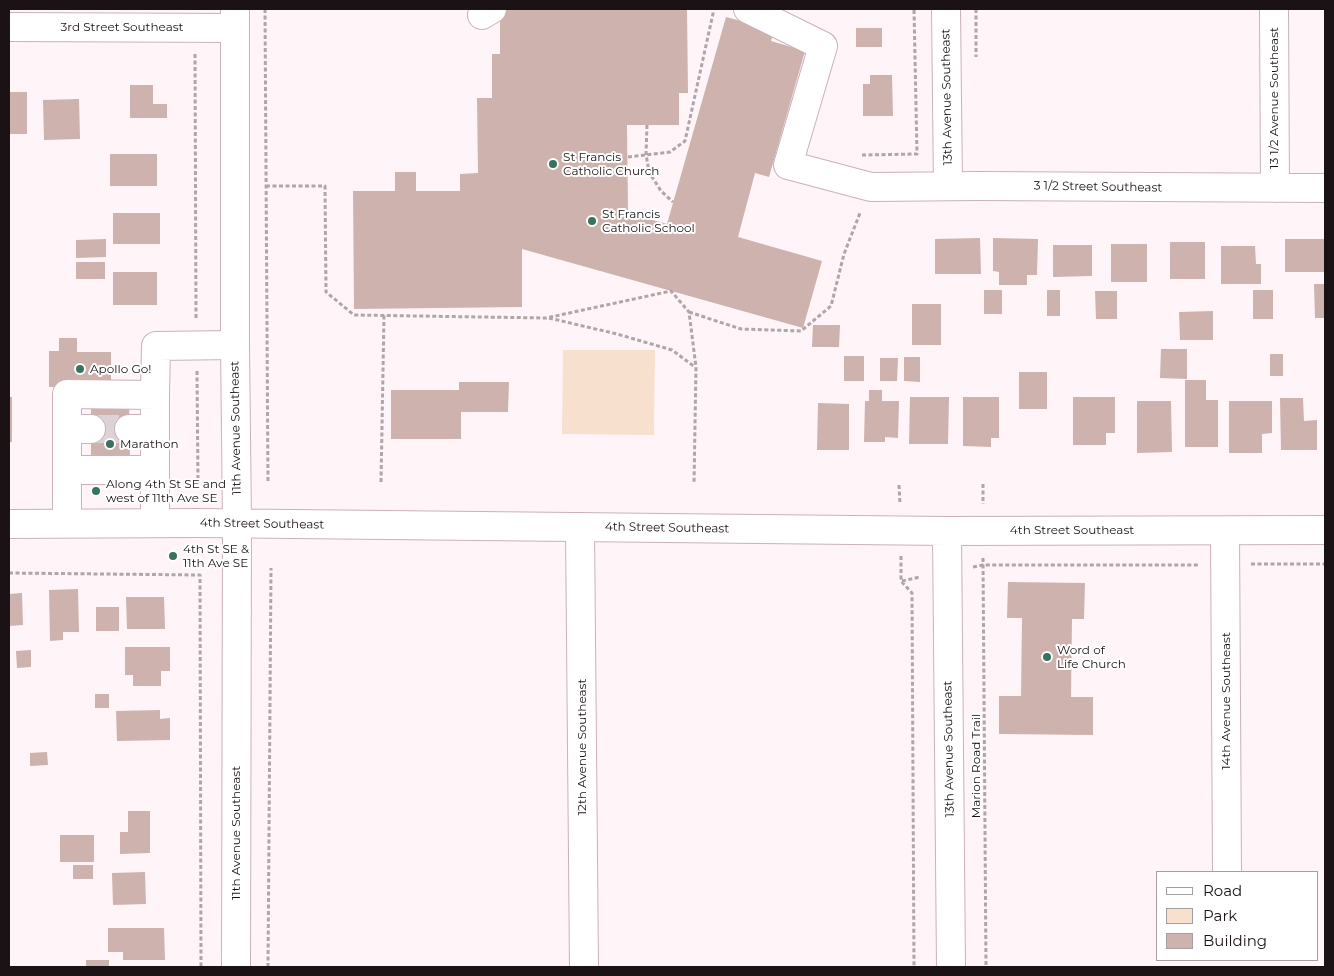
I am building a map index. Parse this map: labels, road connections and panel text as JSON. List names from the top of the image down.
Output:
{
  "streets": {
    "street": [
      "3rd Street Southeast",
      "13th Avenue Southeast",
      "13 1/2 Avenue Southeast",
      "3 1/2 Street Southeast",
      "11th Avenue Southeast",
      "4th Street Southeast",
      "14th Avenue Southeast",
      "12th Avenue Southeast"
    ],
    "path": ["Marion Road Trail"]
  },
  "crossings": [
    ["3rd Street Southeast", "11th Avenue Southeast"],
    ["13th Avenue Southeast", "3 1/2 Street Southeast"],
    ["13th Avenue Southeast", "4th Street Southeast"],
    ["13 1/2 Avenue Southeast", "3 1/2 Street Southeast"],
    ["11th Avenue Southeast", "4th Street Southeast"],
    ["4th Street Southeast", "14th Avenue Southeast"],
    ["4th Street Southeast", "12th Avenue Southeast"],
    ["14th Avenue Southeast", "Marion Road Trail"]
  ],
  "places": [
    "St Francis Catholic Church",
    "St Francis Catholic School",
    "Apollo Go!",
    "Marathon",
    "Along 4th St SE and west of 11th Ave SE",
    "4th St SE & 11th Ave SE",
    "Word of Life Church"
  ],
  "legend": ["Road", "Park", "Building"]
}
